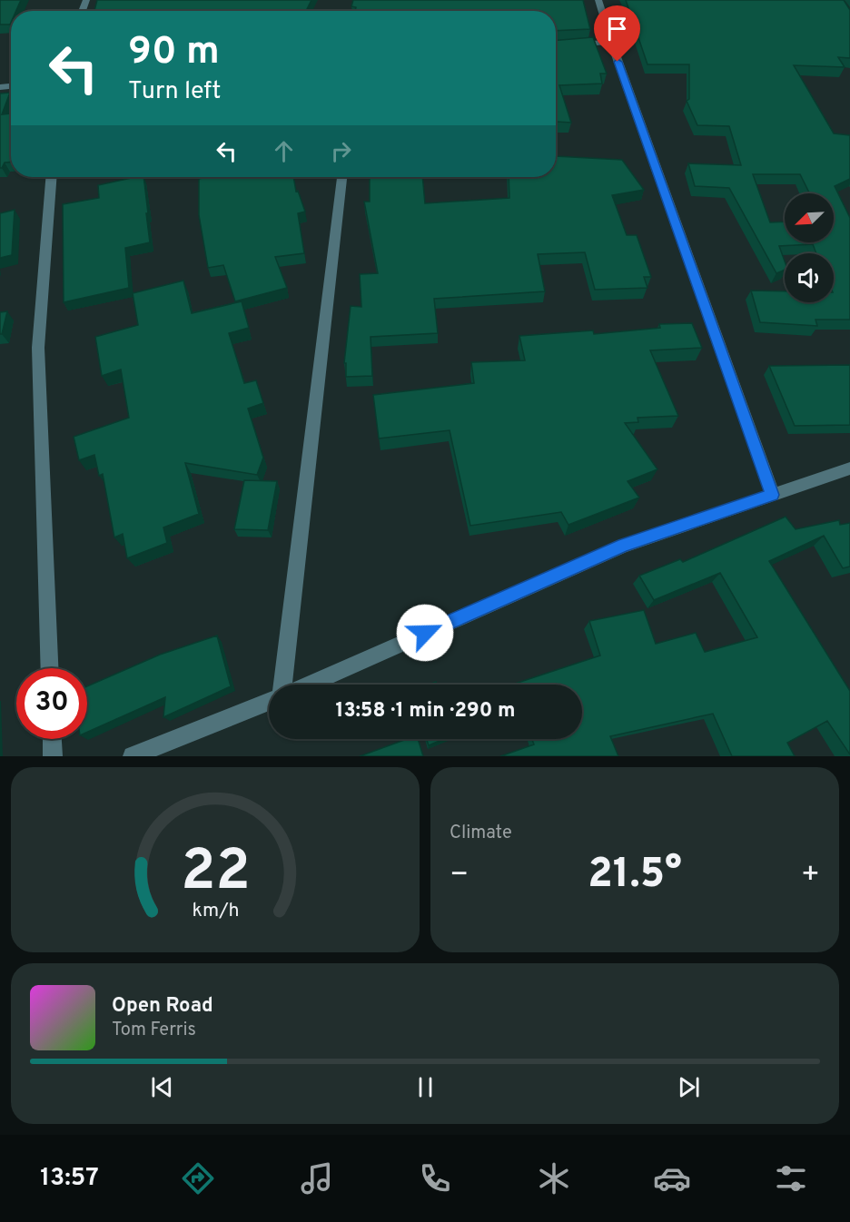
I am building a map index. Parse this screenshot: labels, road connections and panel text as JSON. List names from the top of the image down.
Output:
{
  "north": "bottom left",
  "page": {
    "turn": ["90 m", "Turn left"],
    "limit": "30",
    "trip": "13:58 · 1 min · 290 m",
    "tile": "Climate",
    "heat": ["−", "21.5°", "+"],
    "song": ["Open Road", "Tom Ferris"],
    "tabs": "13:57",
    "gauge": ["22", "km/h"]
  }
}
